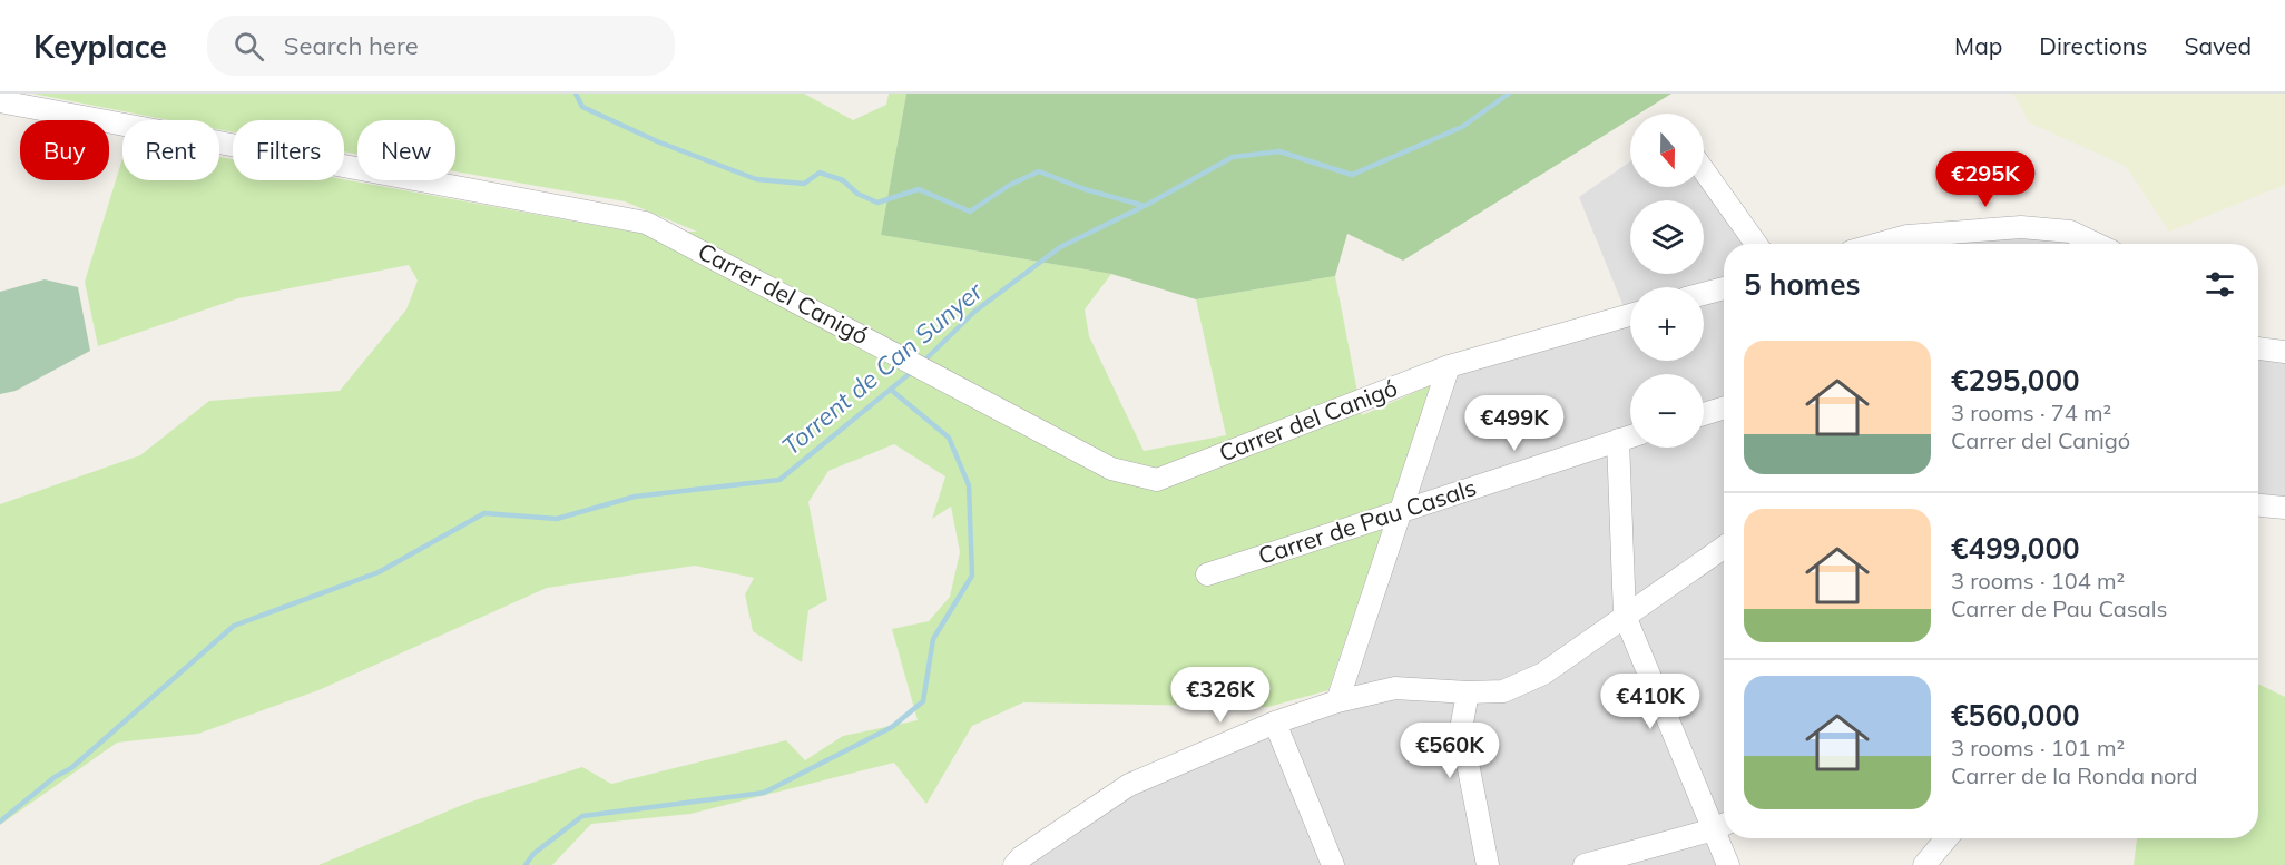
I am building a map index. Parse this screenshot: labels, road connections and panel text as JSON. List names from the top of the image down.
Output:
{
  "streets": {
    "street": ["Carrer del Canigó", "Carrer de Pau Casals"]
  },
  "water": ["Torrent de Can Sunyer"],
  "north": "bottom",
  "page": {
    "header": "Keyplace",
    "search": "Search here",
    "nav": ["Map", "Directions", "Saved"],
    "map_buttons": ["+", "−"],
    "chip": [
      "Buy",
      "Rent",
      "Filters",
      "New"
    ],
    "price": [
      "€295K",
      "€499K",
      "€326K",
      "€410K",
      "€560K"
    ],
    "heading": "5 homes",
    "list": [
      {
        "name": "€295,000",
        "note": "3 rooms · 74 m² · Carrer del Canigó"
      },
      {
        "name": "€499,000",
        "note": "3 rooms · 104 m² · Carrer de Pau Casals"
      },
      {
        "name": "€560,000",
        "note": "3 rooms · 101 m² · Carrer de la Ronda nord"
      }
    ]
  }
}
